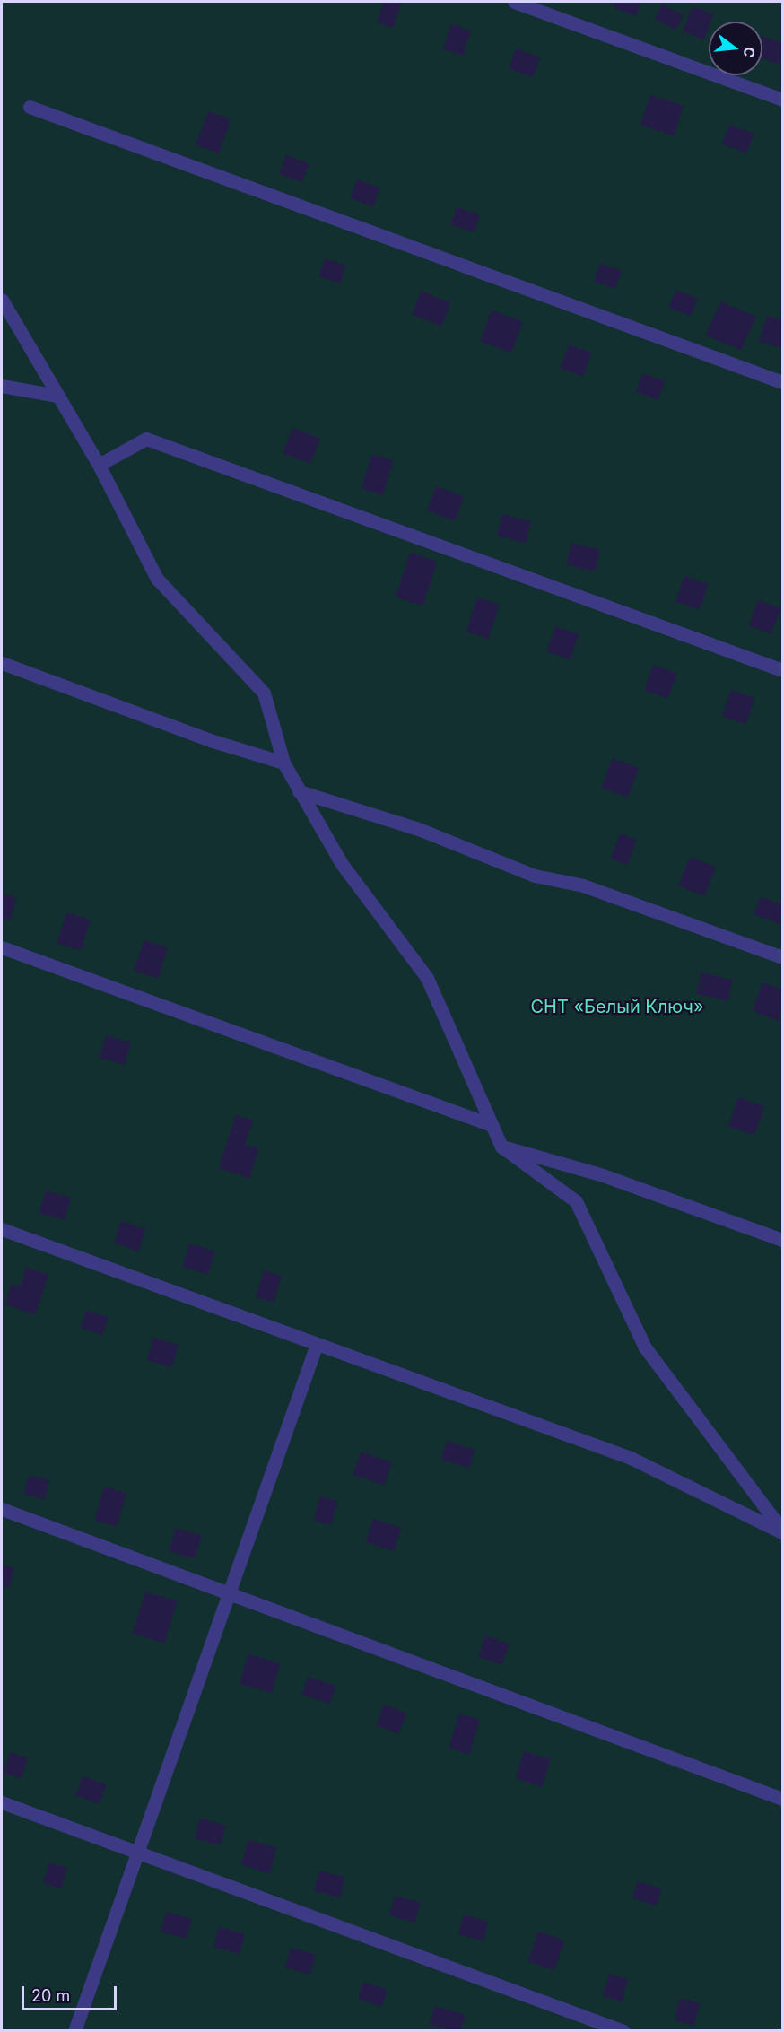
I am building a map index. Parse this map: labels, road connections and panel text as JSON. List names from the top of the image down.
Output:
{
  "parks": ["СНТ «Белый Ключ»"],
  "scale_bar": "20 m",
  "north": "right"
}
